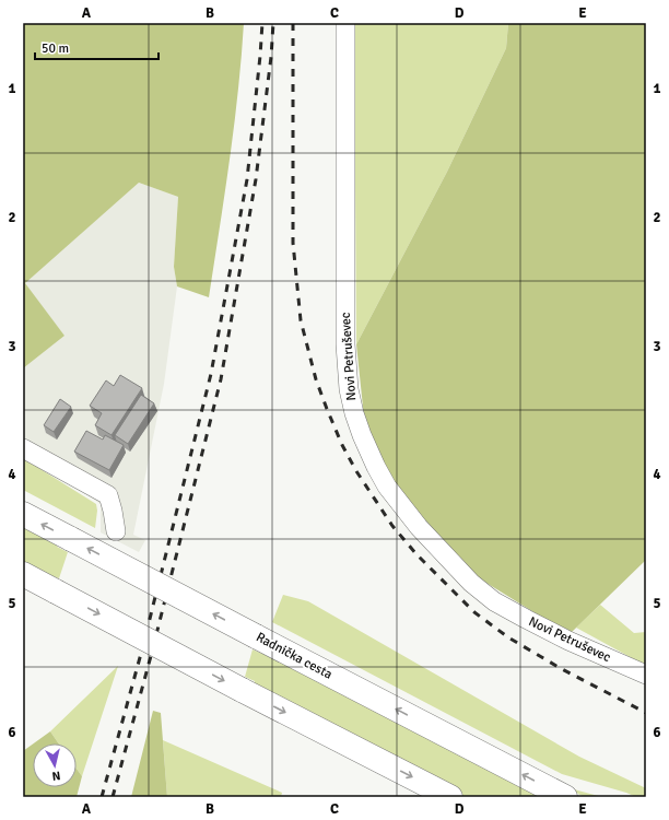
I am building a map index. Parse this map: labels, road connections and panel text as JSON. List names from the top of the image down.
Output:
{
  "streets": {
    "main road": ["Radnička cesta"],
    "street": ["Novi Petruševec"]
  },
  "scale_bar": "50 m",
  "north": "bottom",
  "grid": {
    "columns": [
      "A",
      "B",
      "C",
      "D",
      "E"
    ],
    "rows": [
      "1",
      "2",
      "3",
      "4",
      "5",
      "6"
    ]
  }
}
